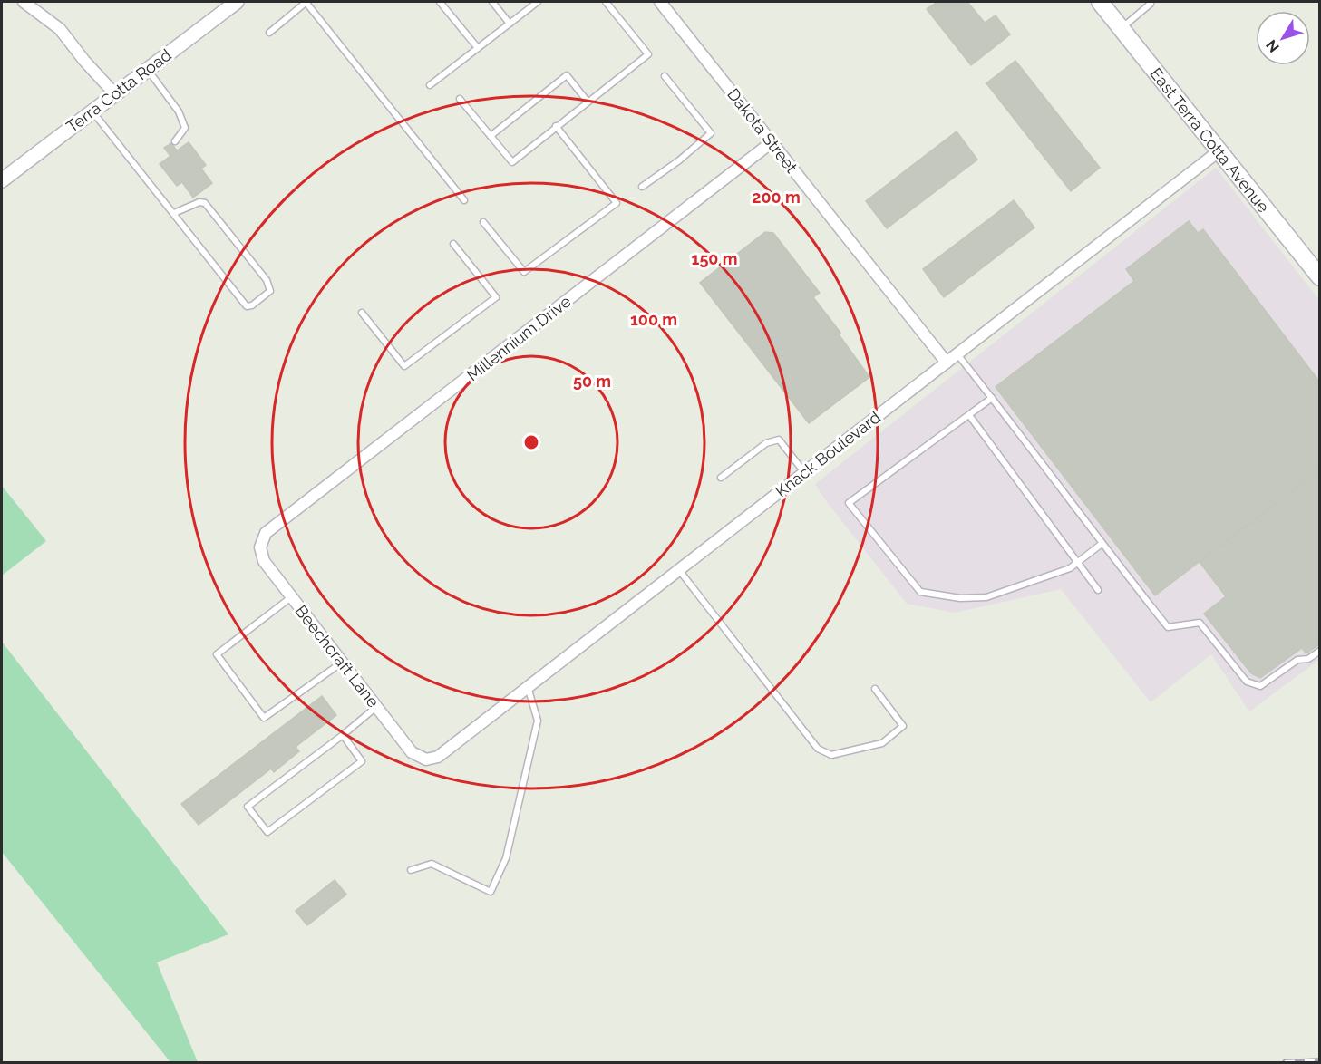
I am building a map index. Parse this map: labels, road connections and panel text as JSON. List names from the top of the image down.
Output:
{
  "streets": {
    "main road": ["East Terra Cotta Avenue"],
    "street": [
      "Terra Cotta Road",
      "Dakota Street",
      "Millennium Drive",
      "Knack Boulevard",
      "Beechcraft Lane"
    ]
  },
  "crossings": [
    ["Dakota Street", "Millennium Drive"],
    ["Dakota Street", "Knack Boulevard"],
    ["East Terra Cotta Avenue", "Knack Boulevard"],
    ["Millennium Drive", "Beechcraft Lane"],
    ["Knack Boulevard", "Beechcraft Lane"]
  ],
  "north": "bottom left",
  "rings": [
    "200 m",
    "150 m",
    "100 m",
    "50 m"
  ]
}
